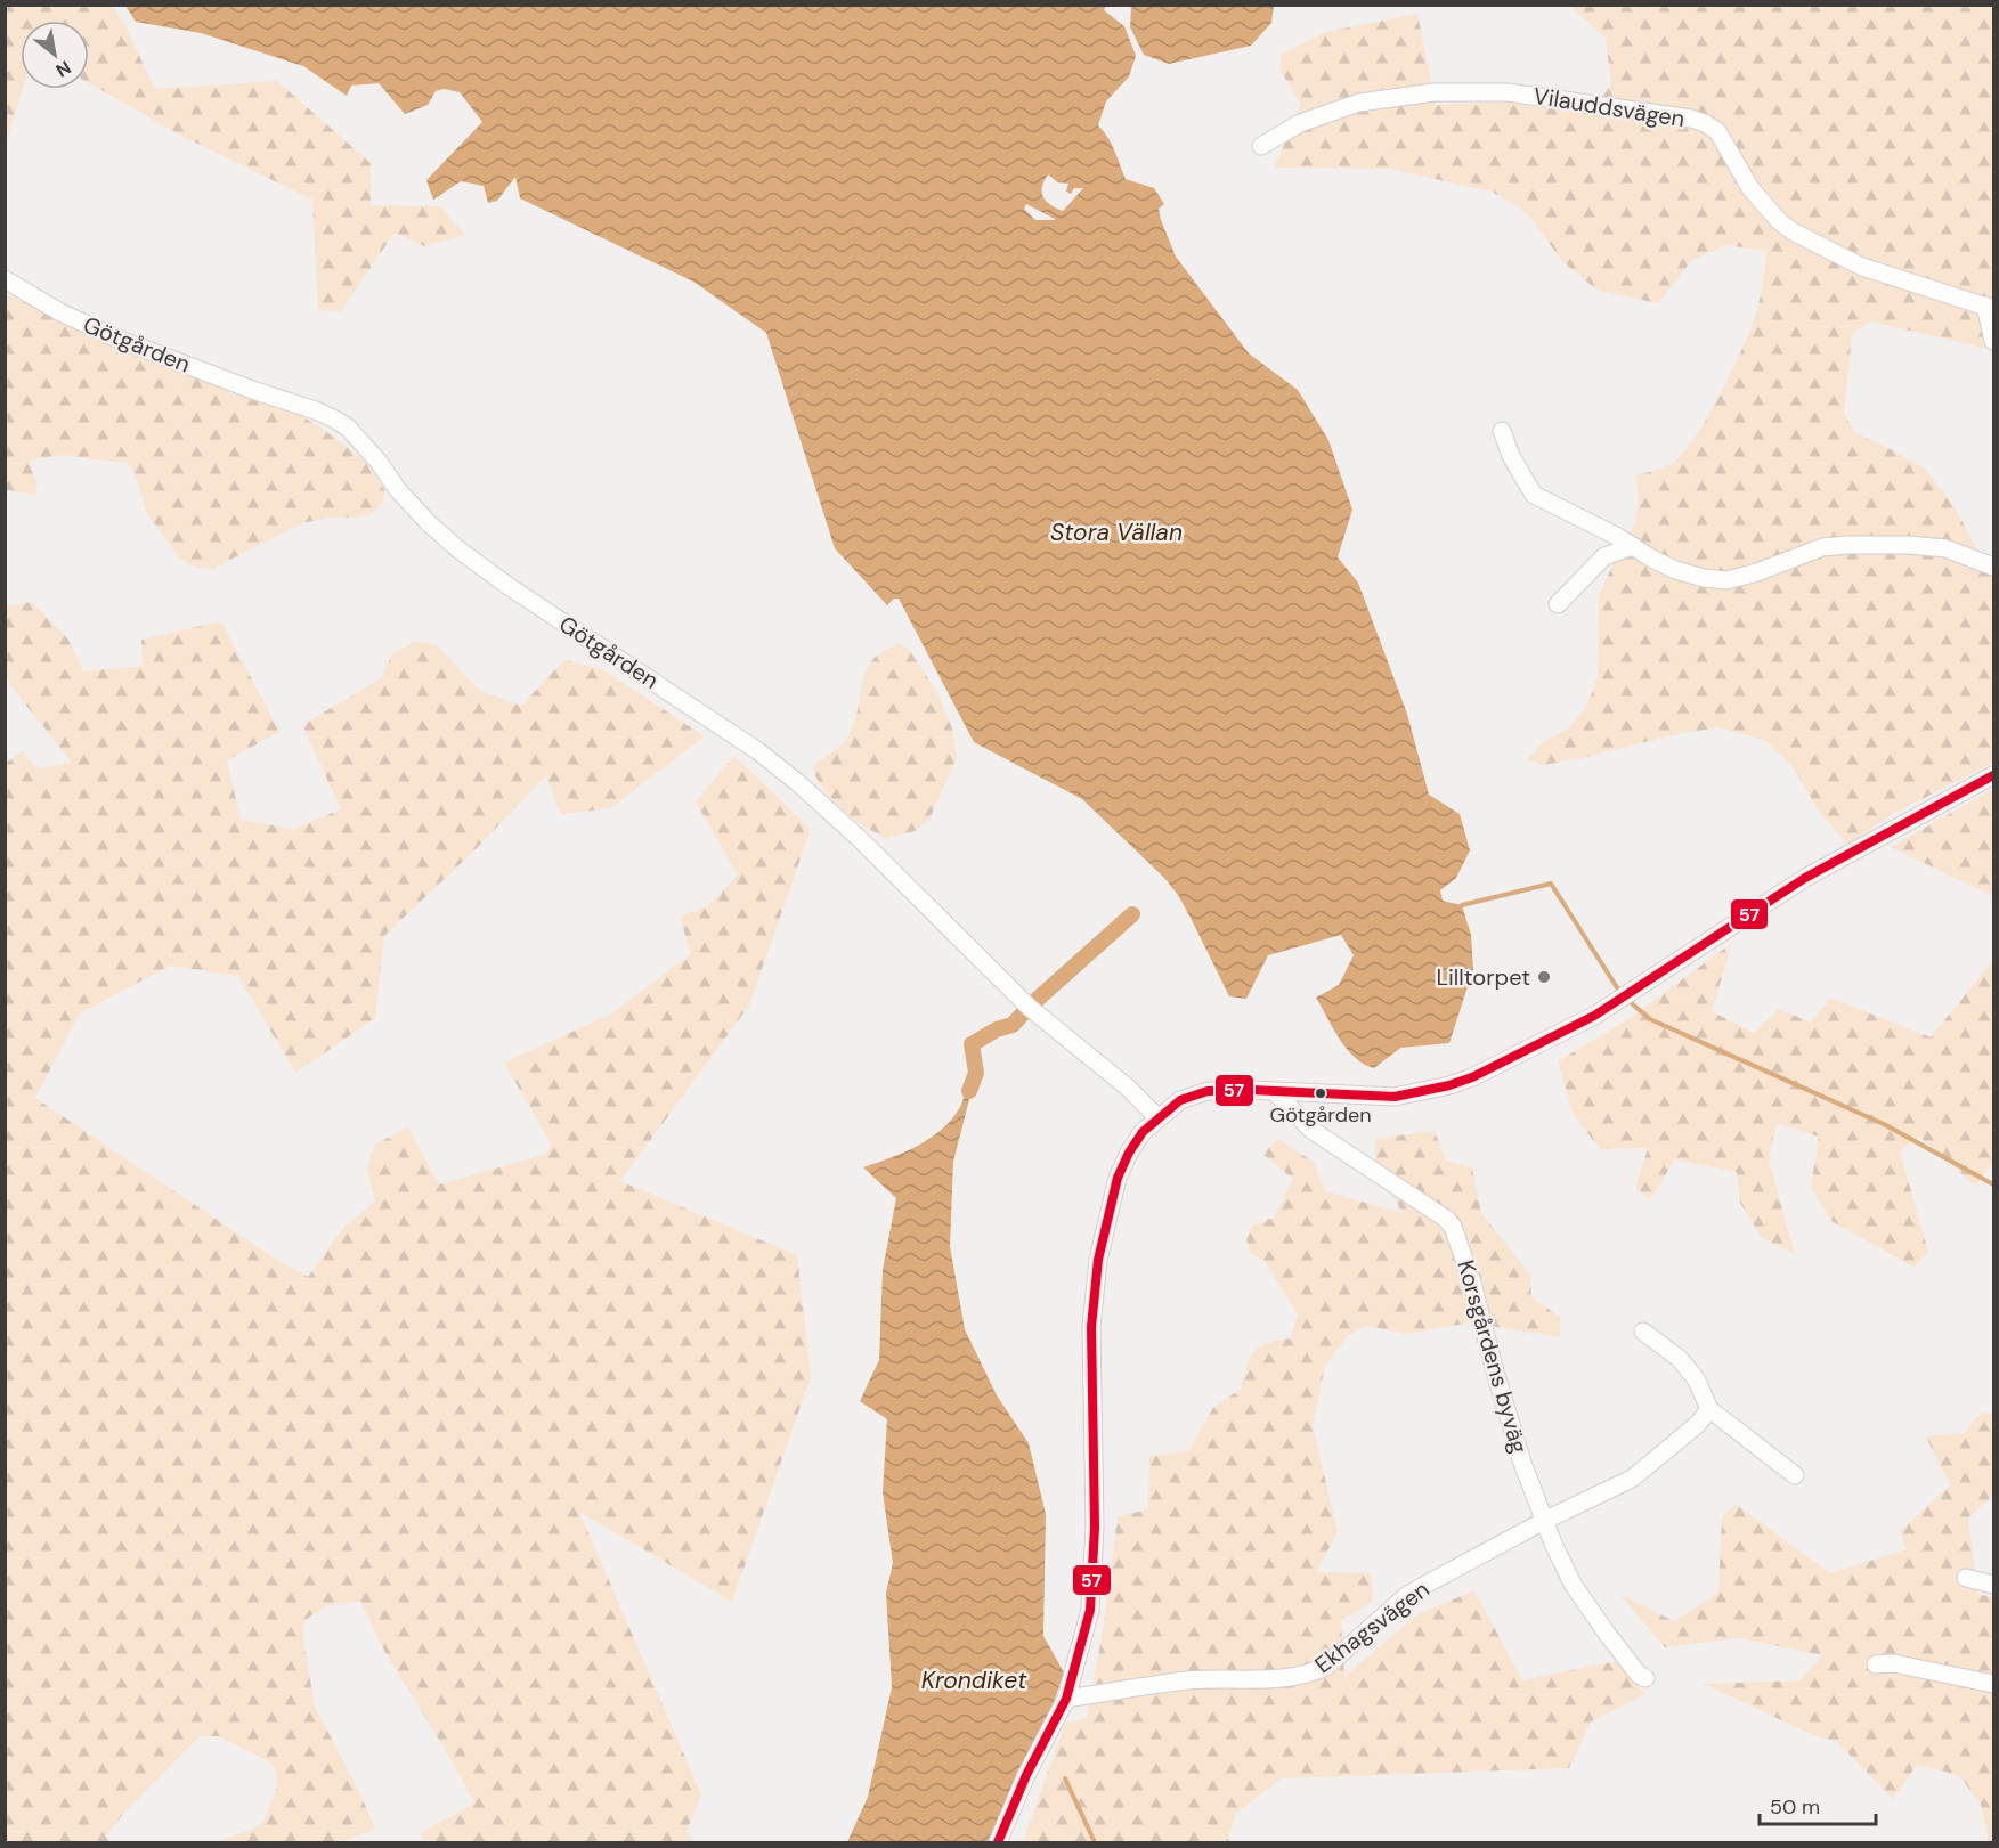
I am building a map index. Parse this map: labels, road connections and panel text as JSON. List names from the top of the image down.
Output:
{
  "streets": {
    "street": [
      "Vilauddsvägen",
      "Götgården",
      "Korsgårdens byväg",
      "Ekhagsvägen"
    ]
  },
  "crossings": [
    ["Korsgårdens byväg", "Ekhagsvägen"]
  ],
  "water": ["Stora Vällan", "Krondiket"],
  "places": ["Lilltorpet", "Götgården"],
  "lines": ["transit line 57"],
  "scale_bar": "50 m",
  "north": "bottom right"
}
